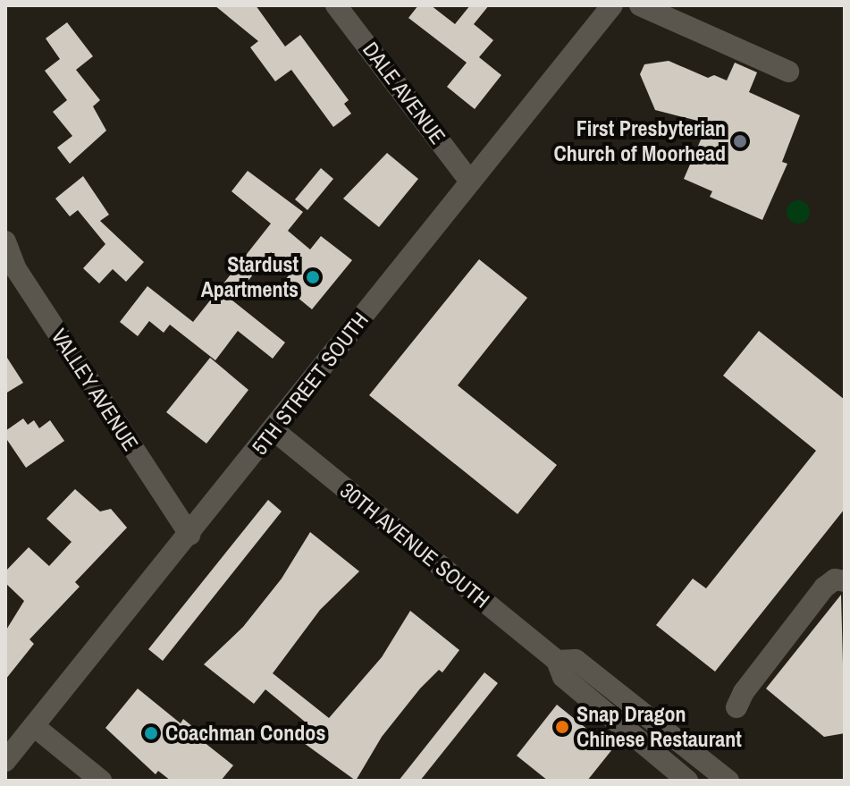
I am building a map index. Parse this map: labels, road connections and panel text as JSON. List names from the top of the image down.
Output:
{
  "streets": {
    "street": [
      "DALE AVENUE",
      "5TH STREET SOUTH",
      "VALLEY AVENUE",
      "30TH AVENUE SOUTH"
    ]
  },
  "crossings": [
    ["DALE AVENUE", "5TH STREET SOUTH"],
    ["5TH STREET SOUTH", "VALLEY AVENUE"],
    ["5TH STREET SOUTH", "30TH AVENUE SOUTH"]
  ],
  "places": [
    "First Presbyterian Church of Moorhead",
    "Stardust Apartments",
    "Snap Dragon Chinese Restaurant",
    "Coachman Condos"
  ]
}
